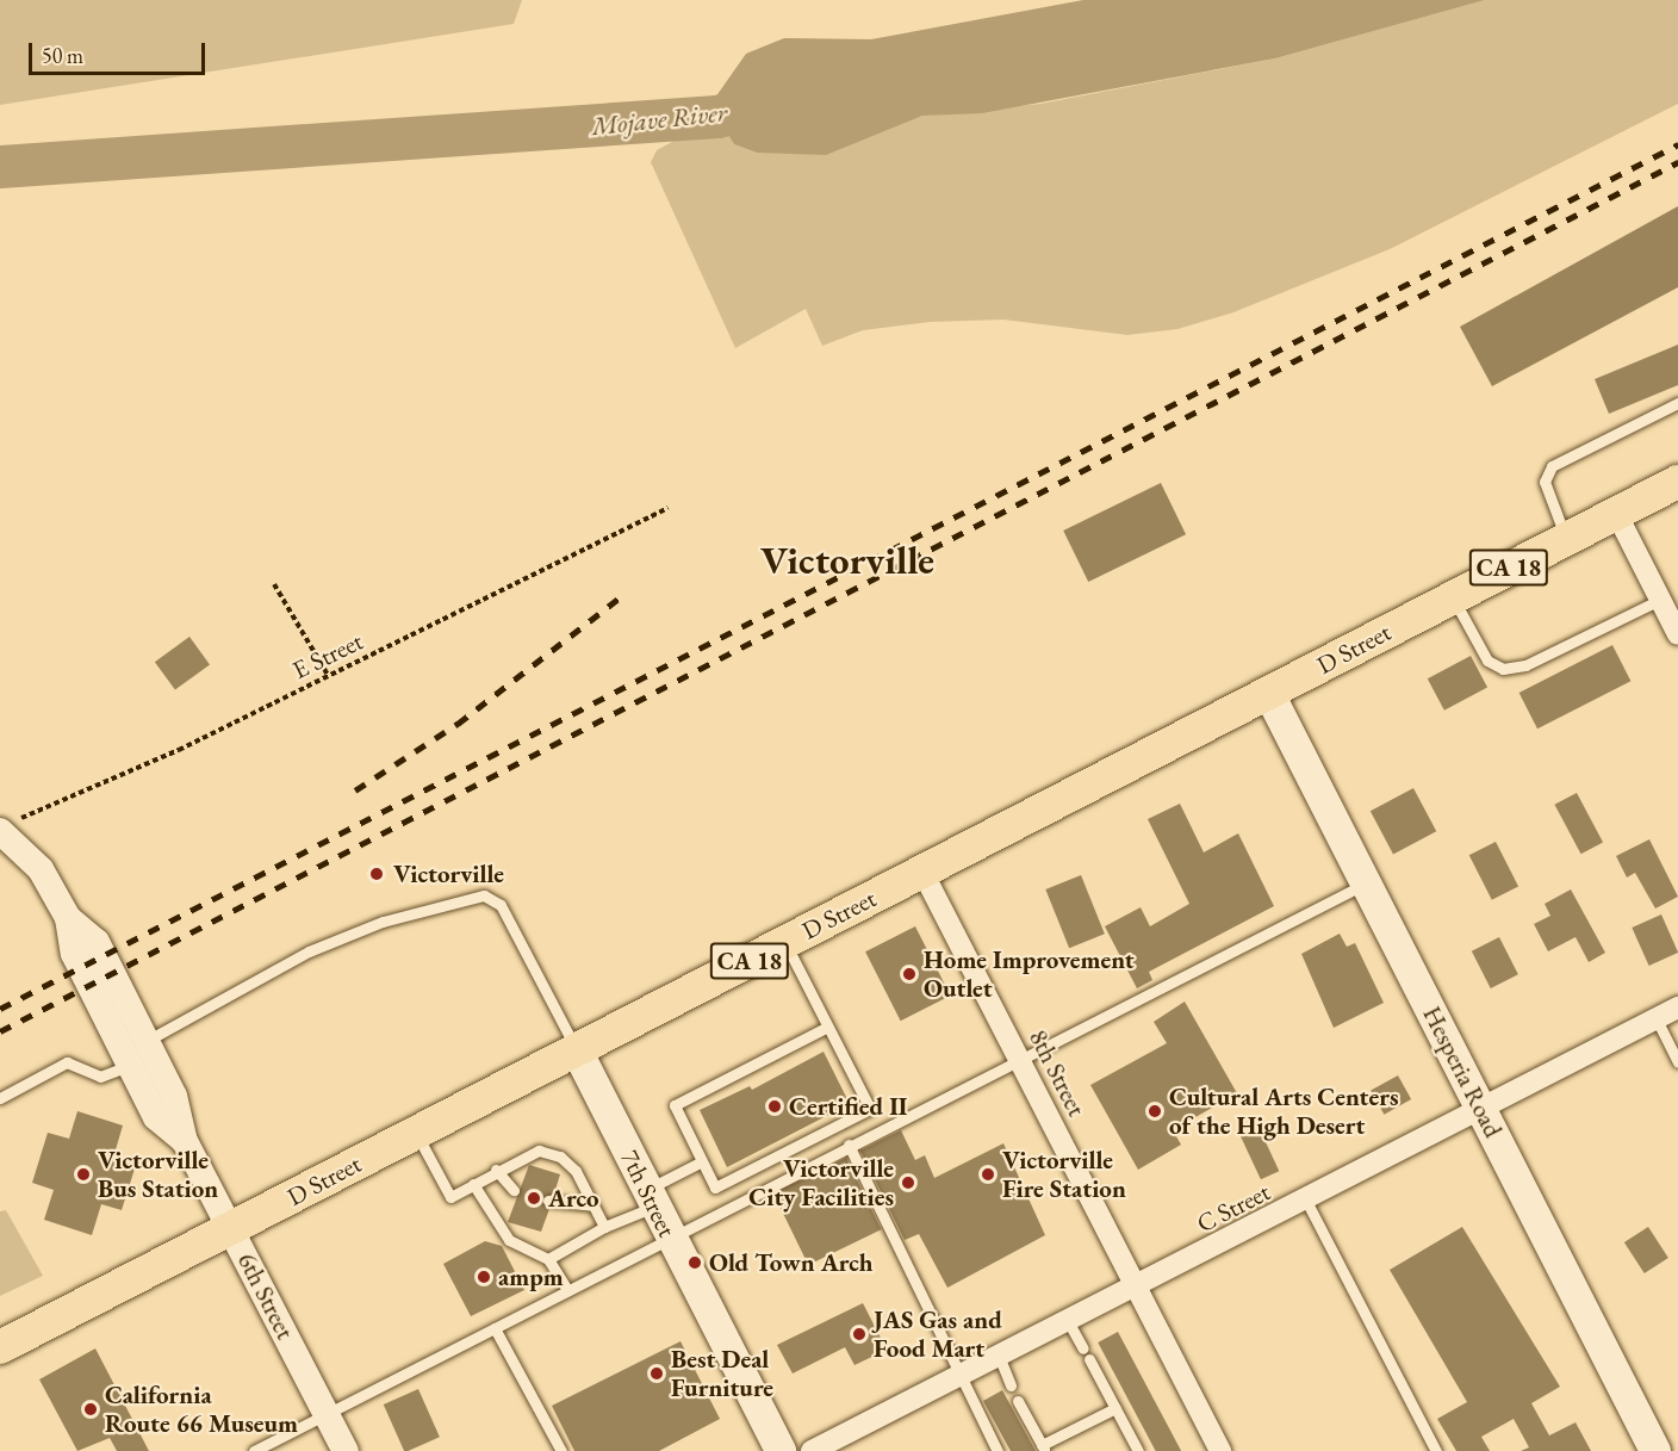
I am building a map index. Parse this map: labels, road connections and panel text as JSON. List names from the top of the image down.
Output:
{
  "streets": {
    "main road": [
      "CA 18",
      "D Street",
      "Hesperia Road",
      "7th Street"
    ],
    "street": ["8th Street", "C Street", "6th Street"],
    "path": ["E Street"]
  },
  "crossings": [
    ["D Street", "Hesperia Road"],
    ["D Street", "8th Street"],
    ["D Street", "7th Street"],
    ["D Street", "6th Street"],
    ["E Street", "6th Street"],
    ["Hesperia Road", "C Street"],
    ["8th Street", "C Street"]
  ],
  "districts": ["Victorville"],
  "water": ["Mojave River"],
  "places": [
    "Victorville",
    "Home Improvement Outlet",
    "Certified II",
    "Cultural Arts Centers of the High Desert",
    "Victorville Bus Station",
    "Victorville Fire Station",
    "Victorville City Facilities",
    "Arco",
    "Old Town Arch",
    "ampm",
    "JAS Gas and Food Mart",
    "Best Deal Furniture",
    "California Route 66 Museum"
  ],
  "scale_bar": "50 m"
}
